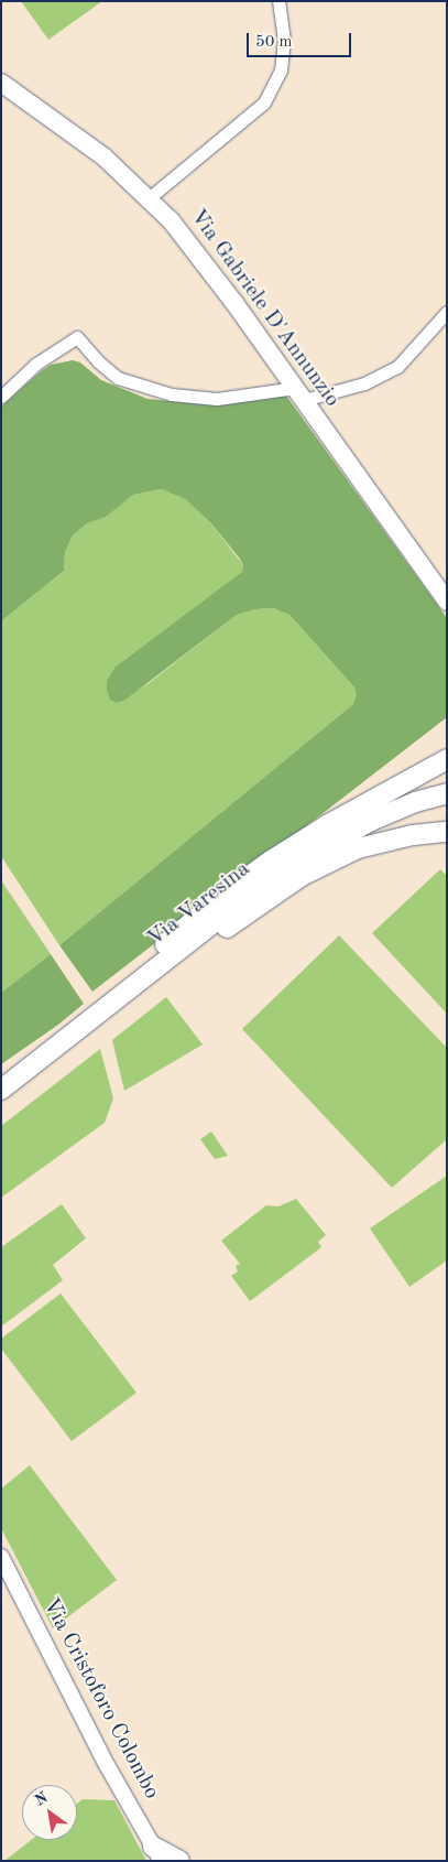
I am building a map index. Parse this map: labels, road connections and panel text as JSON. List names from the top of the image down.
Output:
{
  "streets": {
    "main road": ["Via Gabriele D'Annunzio", "Via Varesina"],
    "street": ["Via Cristoforo Colombo"]
  },
  "scale_bar": "50 m",
  "north": "top left"
}
